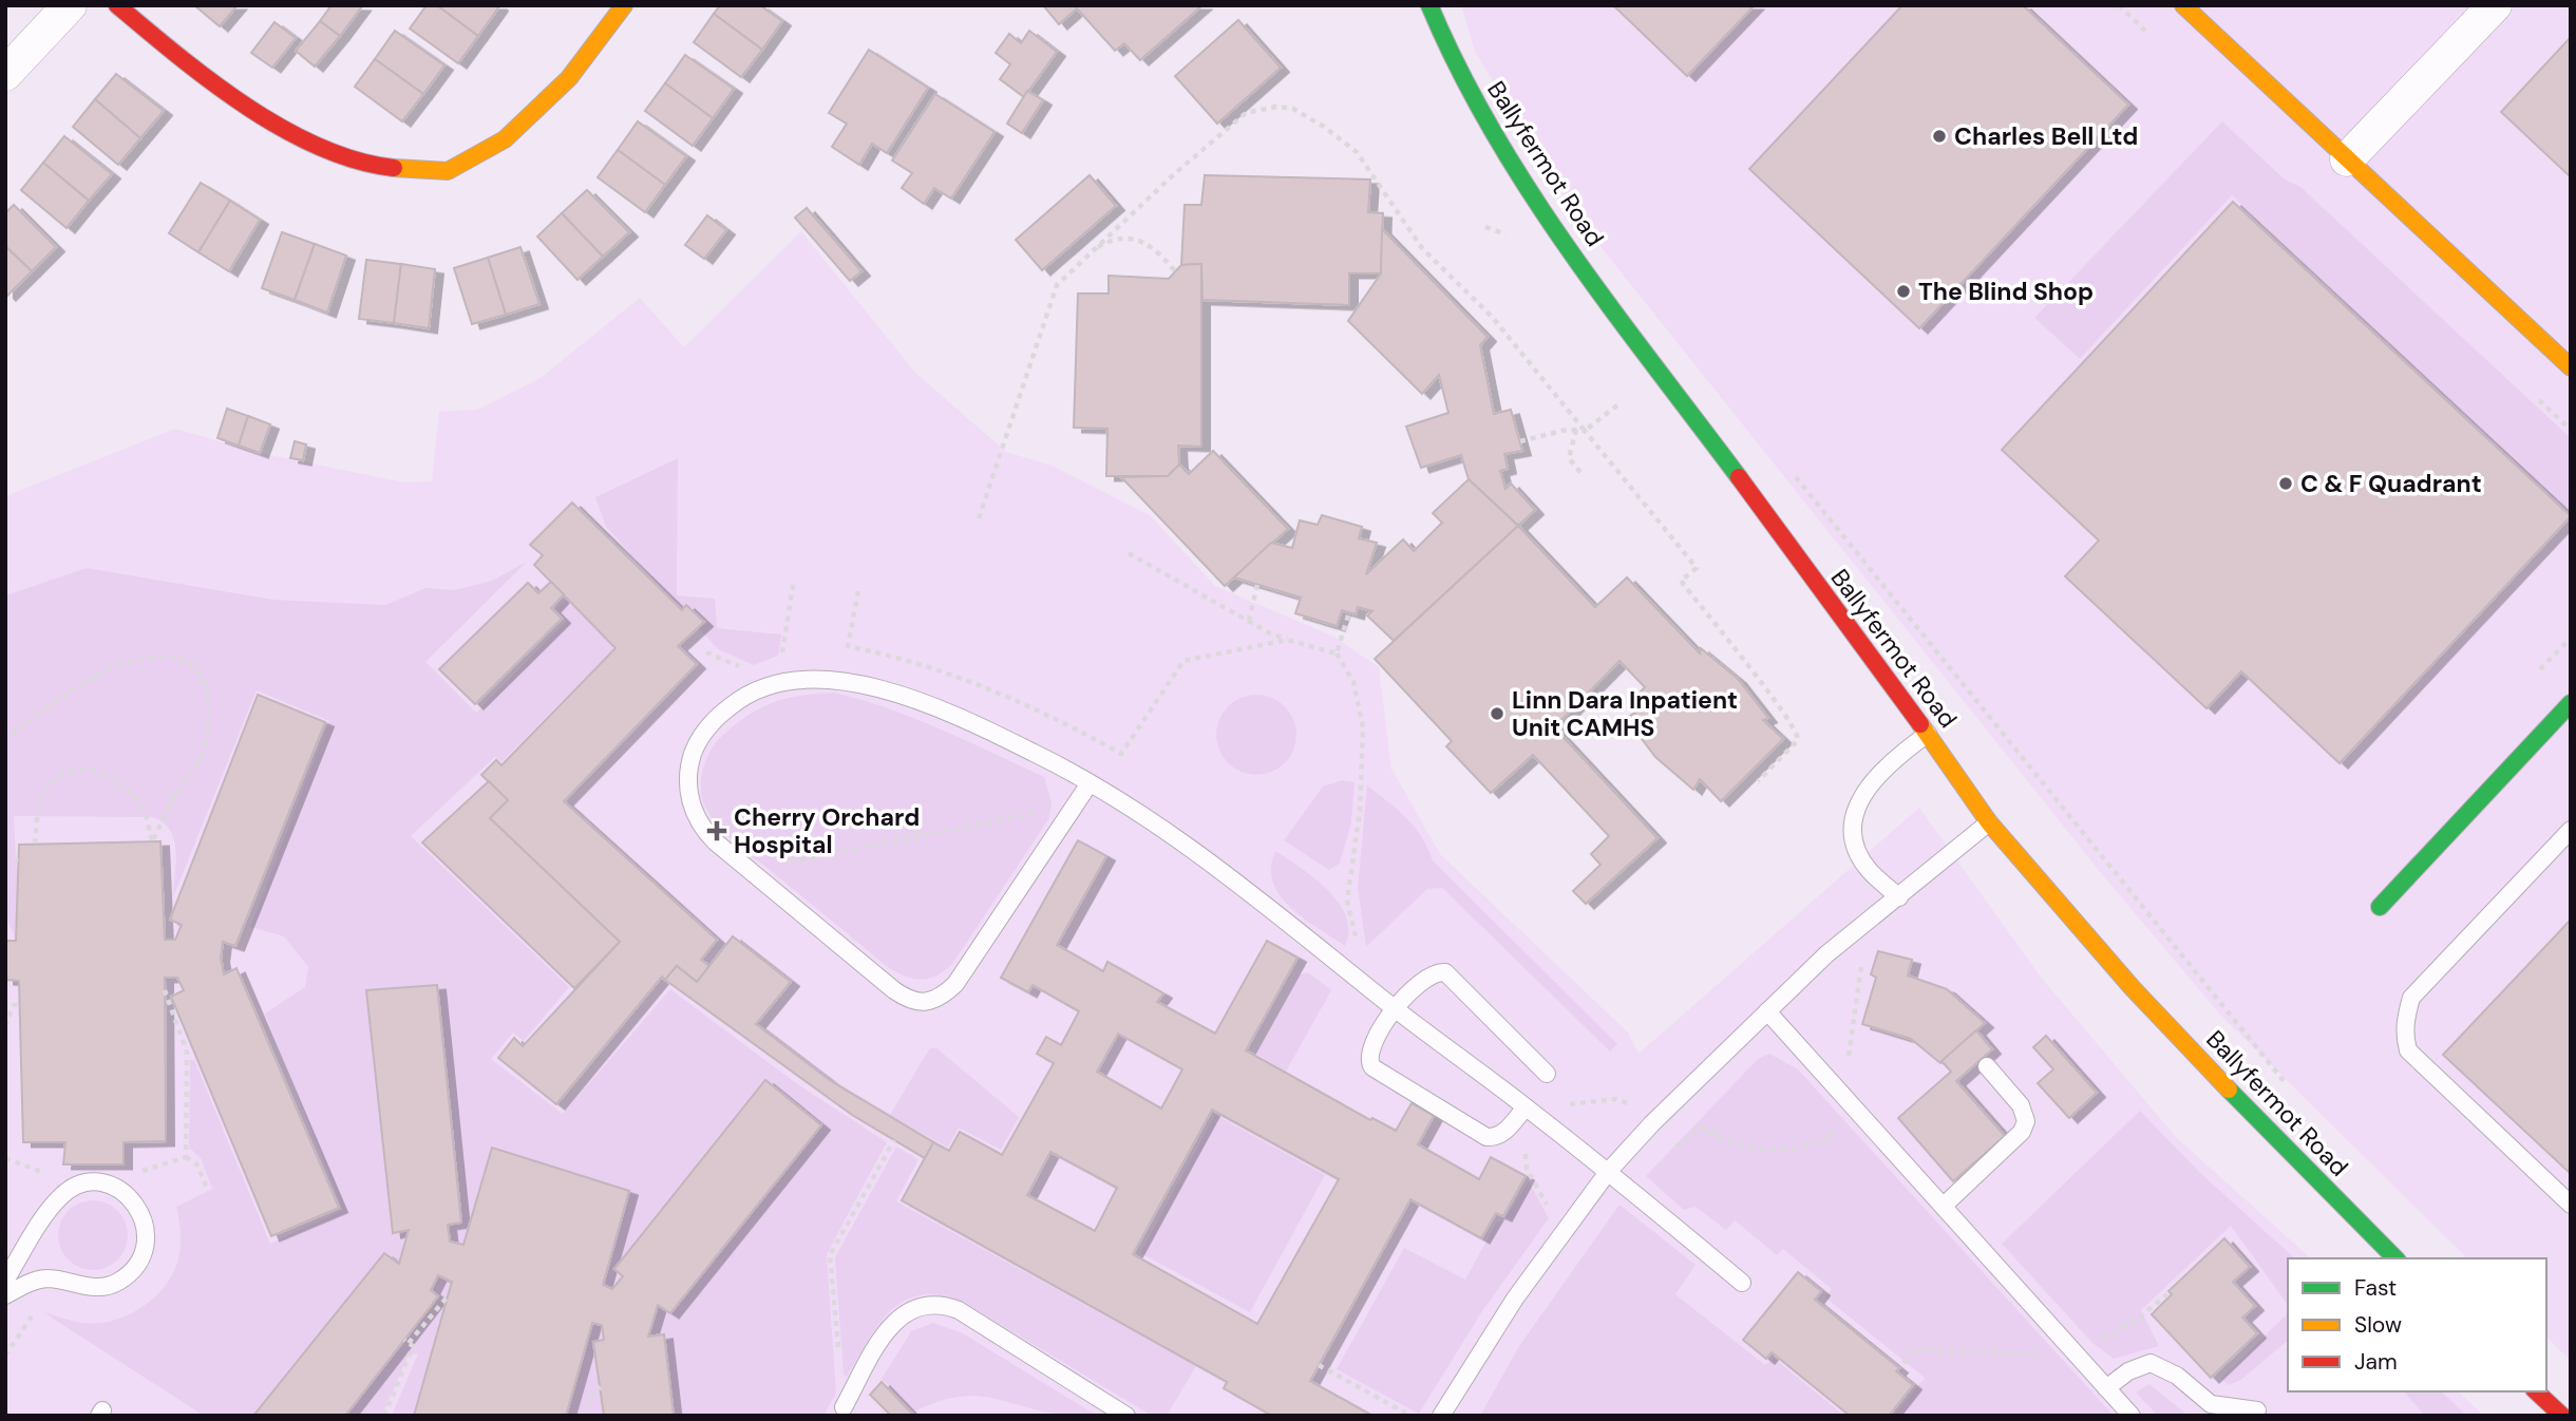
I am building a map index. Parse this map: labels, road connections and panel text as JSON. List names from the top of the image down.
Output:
{
  "streets": {
    "main road": ["Ballyfermot Road"]
  },
  "places": {
    "other": [
      "Charles Bell Ltd",
      "The Blind Shop",
      "C & F Quadrant",
      "Linn Dara Inpatient Unit CAMHS"
    ],
    "health": ["Cherry Orchard Hospital"]
  },
  "legend": ["Fast", "Slow", "Jam"]
}
